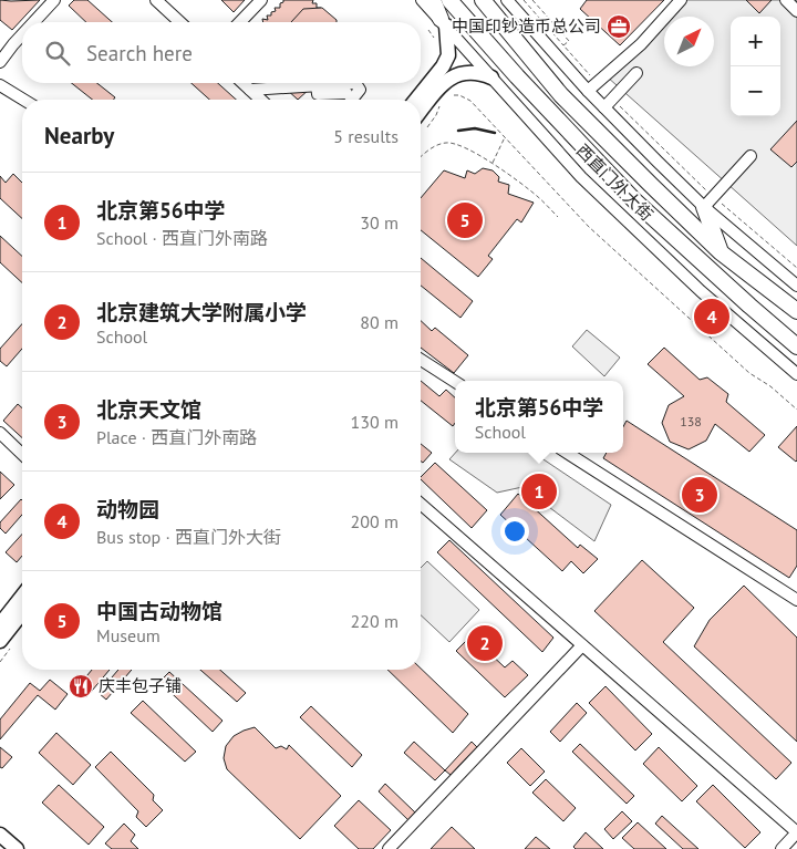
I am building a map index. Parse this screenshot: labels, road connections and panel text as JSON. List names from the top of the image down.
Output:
{
  "streets": {
    "highway": ["西直门外大街"]
  },
  "places": {
    "office": ["中国印钞造币总公司"],
    "restaurant": ["庆丰包子铺"]
  },
  "house_numbers": ["138"],
  "north": "top right",
  "page": {
    "map_buttons": ["+", "−"],
    "search": "Search here",
    "heading": ["Nearby", "5 results"],
    "list": [
      {
        "mark": "1",
        "name": "北京第56中学",
        "note": "School · 西直门外南路",
        "value": "30 m"
      },
      {
        "mark": "2",
        "name": "北京建筑大学附属小学",
        "note": "School",
        "value": "80 m"
      },
      {
        "mark": "3",
        "name": "北京天文馆",
        "note": "Place · 西直门外南路",
        "value": "130 m"
      },
      {
        "mark": "4",
        "name": "动物园",
        "note": "Bus stop · 西直门外大街",
        "value": "200 m"
      },
      {
        "mark": "5",
        "name": "中国古动物馆",
        "note": "Museum",
        "value": "220 m"
      }
    ],
    "pins": [
      "5",
      "4",
      "1",
      "3",
      "2"
    ],
    "popup": ["北京第56中学", "School"]
  }
}
